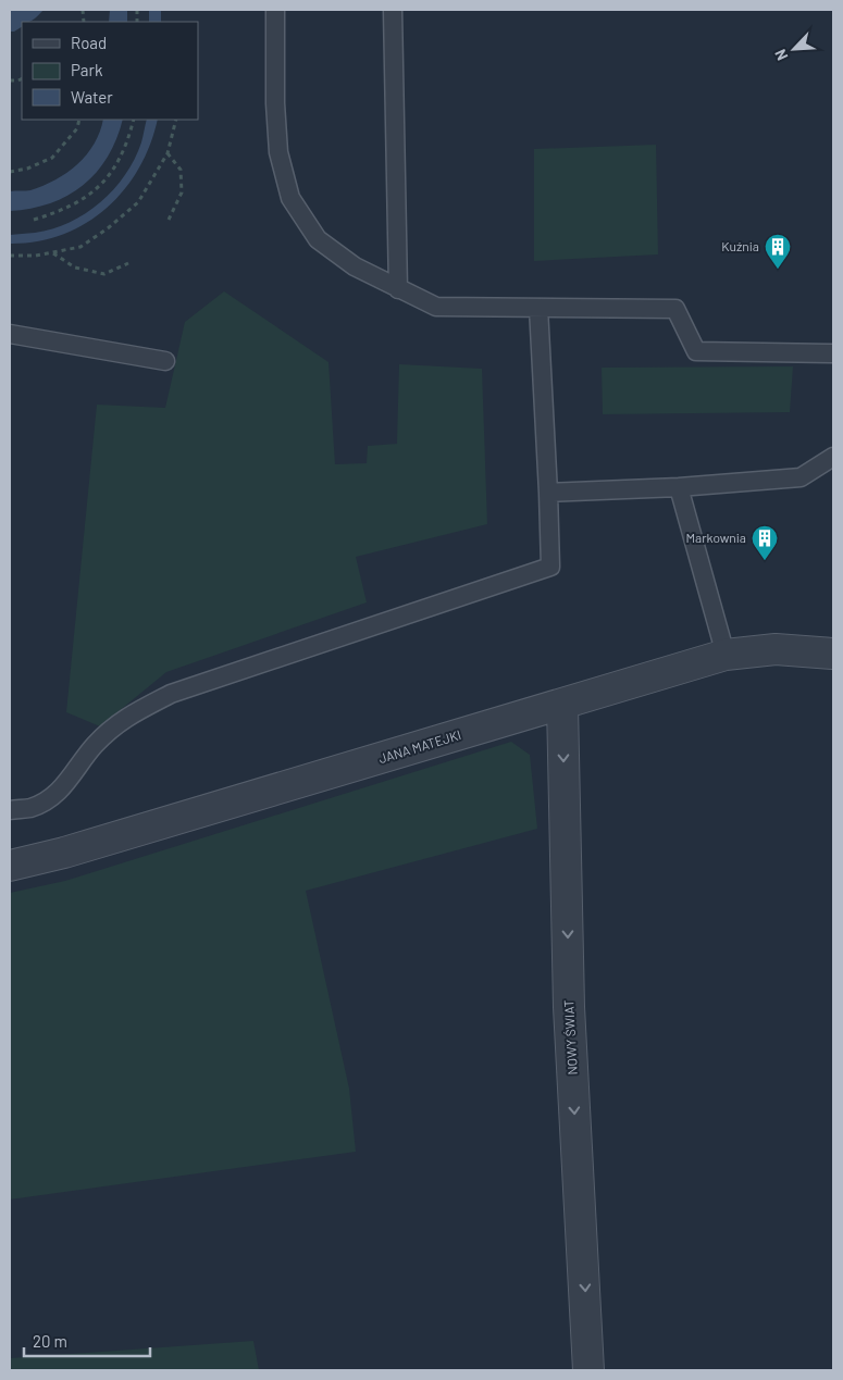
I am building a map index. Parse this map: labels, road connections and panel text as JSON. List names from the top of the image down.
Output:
{
  "streets": {
    "street": ["JANA MATEJKI", "NOWY ŚWIAT"]
  },
  "crossings": [
    ["JANA MATEJKI", "NOWY ŚWIAT"]
  ],
  "one_way": ["NOWY ŚWIAT"],
  "places": {
    "building": ["Kuźnia", "Markownia"]
  },
  "legend": ["Road", "Park", "Water"],
  "scale_bar": "20 m",
  "north": "bottom left"
}
